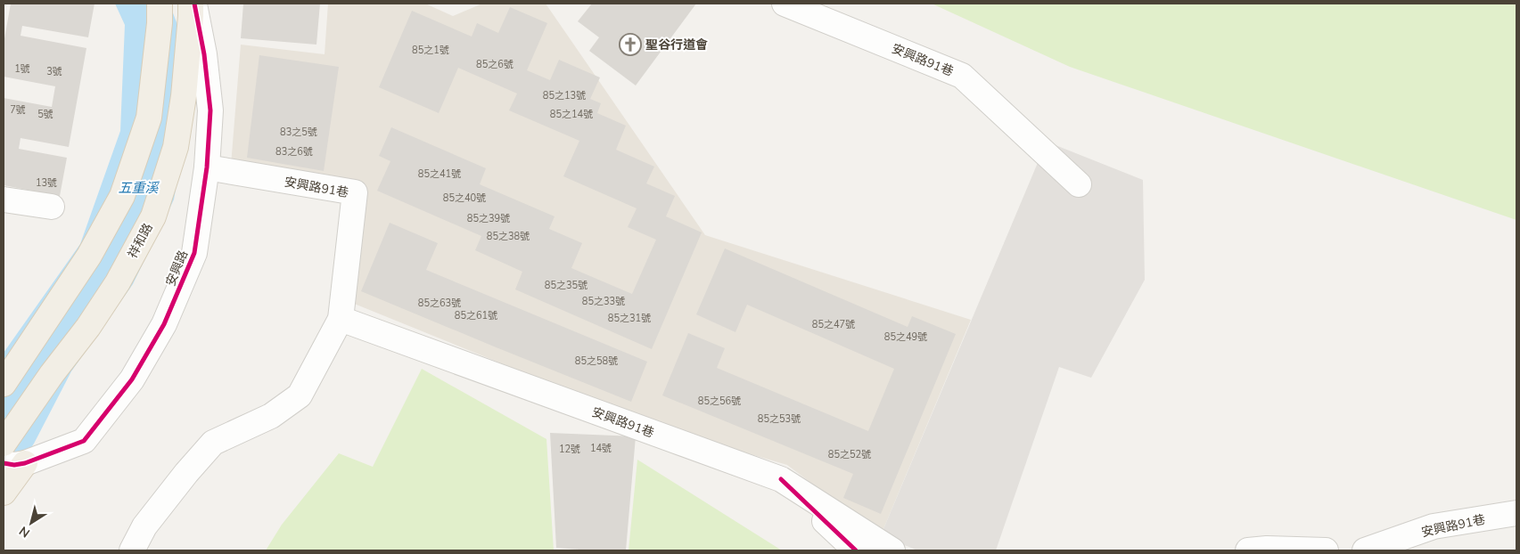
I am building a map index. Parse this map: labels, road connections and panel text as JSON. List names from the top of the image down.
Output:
{
  "streets": {
    "main road": ["祥和路"],
    "street": ["安興路91巷", "安興路"]
  },
  "crossings": [
    ["安興路91巷", "安興路"]
  ],
  "water": ["五重溪"],
  "places": {
    "church": ["聖谷行道會"]
  },
  "house_numbers": [
    "85之1號",
    "85之6號",
    "1號",
    "3號",
    "85之13號",
    "7號",
    "5號",
    "85之14號",
    "83之5號",
    "83之6號",
    "85之41號",
    "13號",
    "85之40號",
    "85之39號",
    "85之38號",
    "85之35號",
    "85之33號",
    "85之63號",
    "85之61號",
    "85之31號",
    "85之47號",
    "85之49號",
    "85之58號",
    "85之56號",
    "85之53號",
    "14號",
    "12號",
    "85之52號"
  ],
  "north": "bottom left"
}
